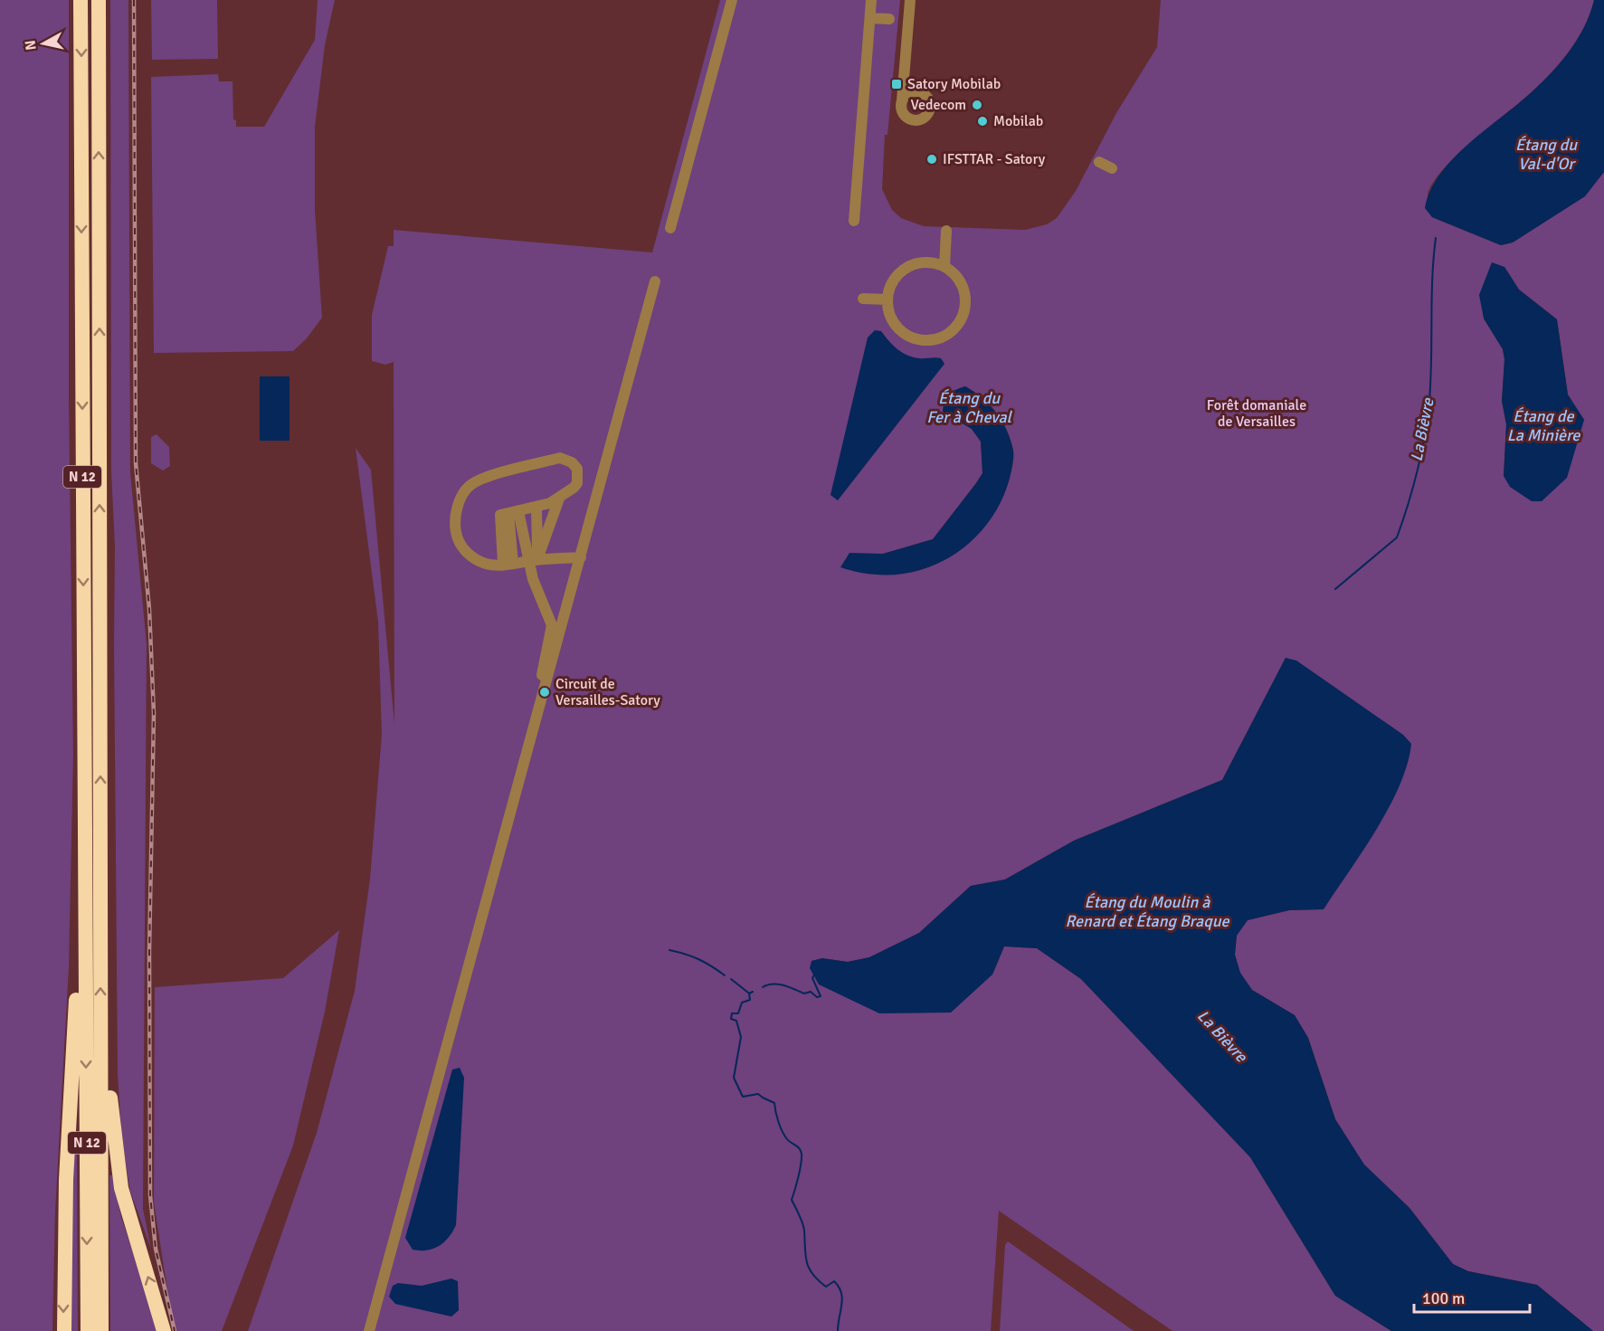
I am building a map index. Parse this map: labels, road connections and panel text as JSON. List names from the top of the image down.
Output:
{
  "streets": {
    "highway": ["N 12"]
  },
  "water": [
    "Étang du Val-d'Or",
    "Étang du Fer à Cheval",
    "Étang de La Minière",
    "La Bièvre",
    "Étang du Moulin à Renard et Étang Braque"
  ],
  "parks": ["Forêt domaniale de Versailles"],
  "places": {
    "transit": ["Satory Mobilab"],
    "other": [
      "Vedecom",
      "Mobilab",
      "IFSTTAR - Satory",
      "Circuit de Versailles-Satory"
    ]
  },
  "scale_bar": "100 m",
  "north": "left"
}
